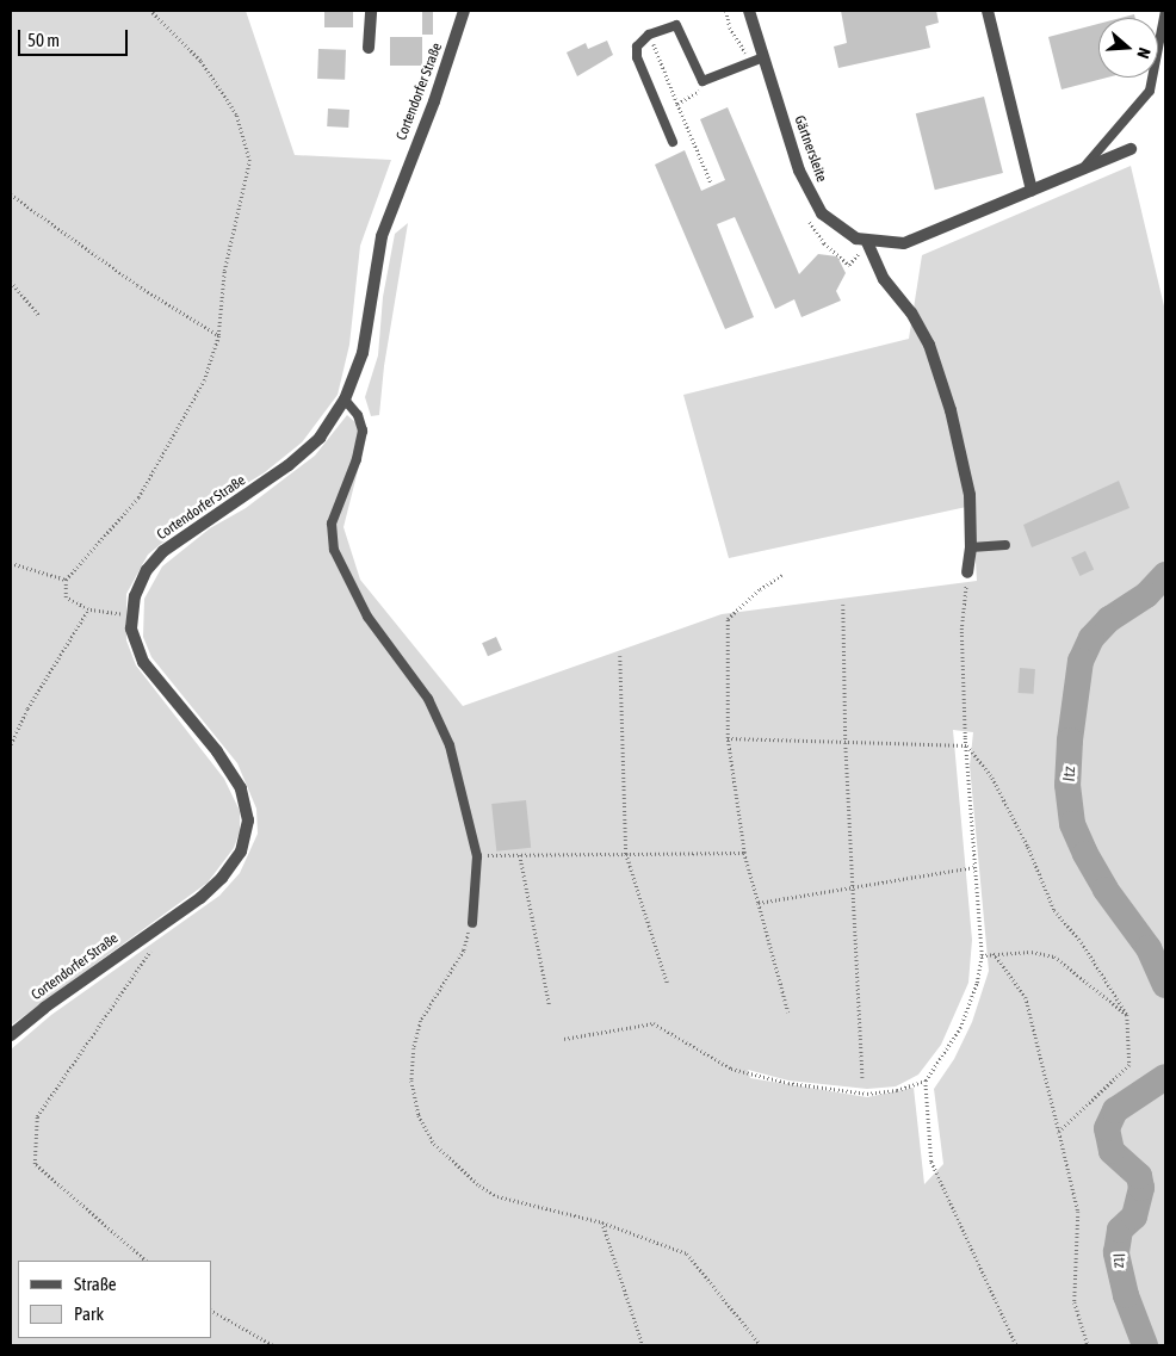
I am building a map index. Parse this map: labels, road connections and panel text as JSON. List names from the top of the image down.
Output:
{
  "streets": {
    "street": ["Cortendorfer Straße", "Gärtnersleite"]
  },
  "water": ["Itz"],
  "legend": ["Straße", "Park"],
  "scale_bar": "50 m",
  "north": "right"
}
